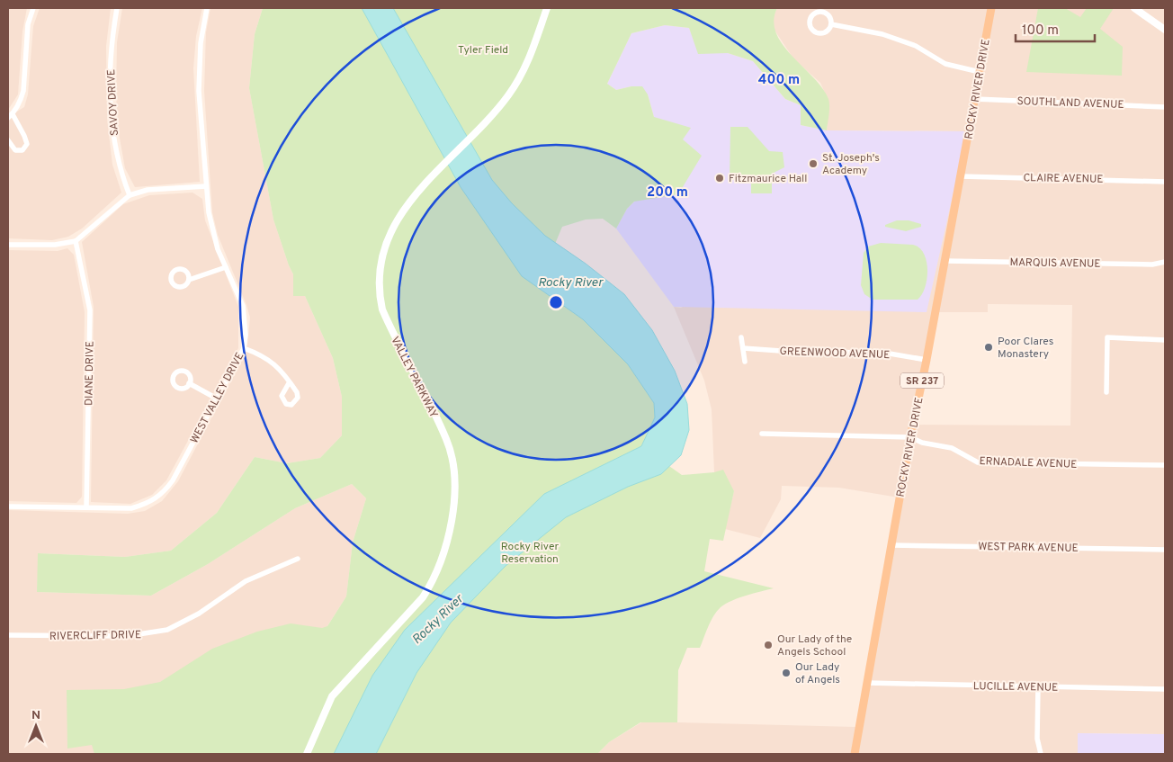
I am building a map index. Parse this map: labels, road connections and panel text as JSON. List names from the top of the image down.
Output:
{
  "streets": {
    "main road": ["ROCKY RIVER DRIVE", "SR 237"],
    "street": [
      "SAVOY DRIVE",
      "SOUTHLAND AVENUE",
      "CLAIRE AVENUE",
      "MARQUIS AVENUE",
      "GREENWOOD AVENUE",
      "DIANE DRIVE",
      "VALLEY PARKWAY",
      "WEST VALLEY DRIVE",
      "ERNADALE AVENUE",
      "WEST PARK AVENUE",
      "RIVERCLIFF DRIVE",
      "LUCILLE AVENUE"
    ]
  },
  "crossings": [
    ["ROCKY RIVER DRIVE", "SOUTHLAND AVENUE"],
    ["ROCKY RIVER DRIVE", "CLAIRE AVENUE"],
    ["ROCKY RIVER DRIVE", "MARQUIS AVENUE"],
    ["ROCKY RIVER DRIVE", "GREENWOOD AVENUE"],
    ["ROCKY RIVER DRIVE", "ERNADALE AVENUE"],
    ["ROCKY RIVER DRIVE", "WEST PARK AVENUE"],
    ["ROCKY RIVER DRIVE", "LUCILLE AVENUE"],
    ["DIANE DRIVE", "WEST VALLEY DRIVE"]
  ],
  "water": ["Rocky River"],
  "parks": ["Tyler Field", "Rocky River Reservation"],
  "places": [
    "St. Joseph's Academy",
    "Fitzmaurice Hall",
    "Poor Clares Monastery",
    "Our Lady of the Angels School",
    "Our Lady of Angels"
  ],
  "scale_bar": "100 m",
  "north": "top",
  "rings": ["400 m", "200 m"]
}
